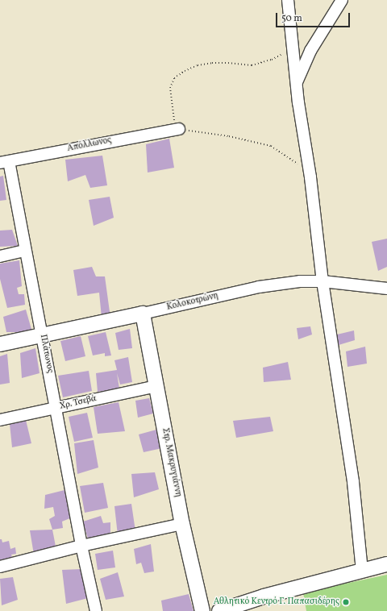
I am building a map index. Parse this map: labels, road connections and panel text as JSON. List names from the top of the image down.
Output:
{
  "streets": {
    "street": [
      "Απόλλωνος",
      "Κολοκοτρώνη",
      "Πλάτωνος",
      "Χρ. Τσεβά",
      "Στρ. Μακρυγιάννη"
    ]
  },
  "crossings": [
    ["Απόλλωνος", "Πλάτωνος"],
    ["Κολοκοτρώνη", "Πλάτωνος"],
    ["Κολοκοτρώνη", "Στρ. Μακρυγιάννη"],
    ["Πλάτωνος", "Χρ. Τσεβά"],
    ["Χρ. Τσεβά", "Στρ. Μακρυγιάννη"]
  ],
  "places": ["Αθλητικό Κεντρό Γ. Παπασιδέρης"],
  "scale_bar": "50 m"
}
